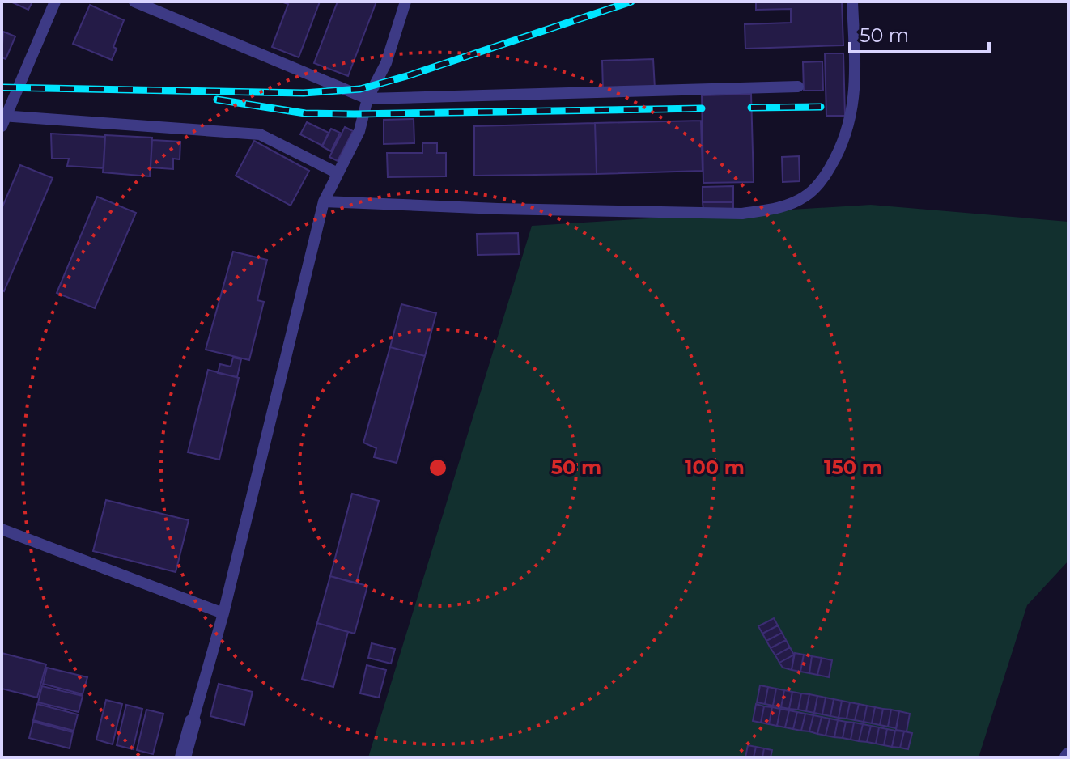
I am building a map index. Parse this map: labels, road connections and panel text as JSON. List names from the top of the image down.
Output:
{
  "scale_bar": "50 m",
  "rings": ["50 m", "100 m", "150 m"]
}
